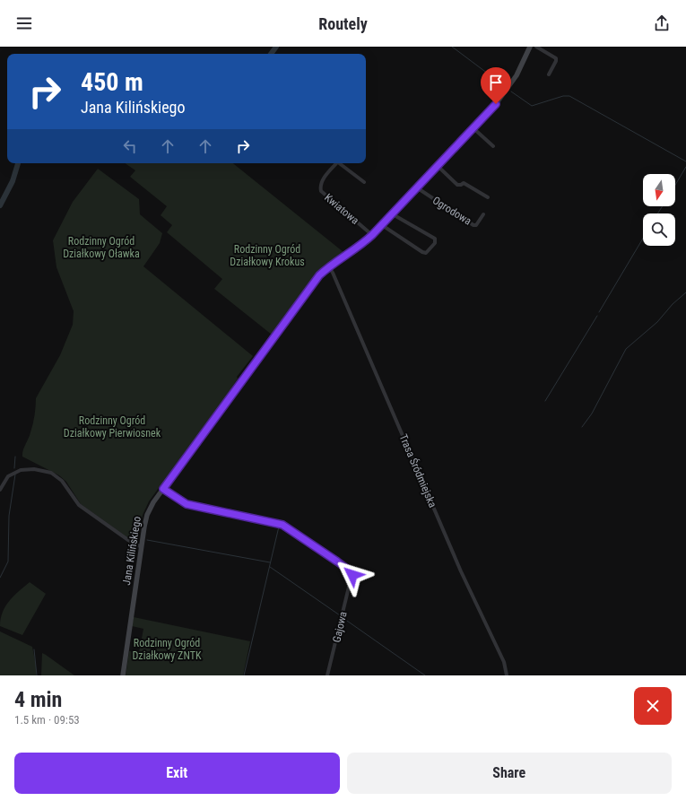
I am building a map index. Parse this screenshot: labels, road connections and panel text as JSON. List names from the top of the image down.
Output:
{
  "streets": {
    "street": [
      "Kwiatowa",
      "Ogrodowa",
      "Trasa Śródmiejska",
      "Jana Kilińskiego",
      "Gajowa"
    ]
  },
  "crossings": [
    ["Kwiatowa", "Jana Kilińskiego"],
    ["Ogrodowa", "Jana Kilińskiego"],
    ["Trasa Śródmiejska", "Jana Kilińskiego"],
    ["Jana Kilińskiego", "Gajowa"]
  ],
  "parks": [
    "Rodzinny Ogród Działkowy Oławka",
    "Rodzinny Ogród Działkowy Krokus",
    "Rodzinny Ogród Działkowy Pierwiosnek",
    "Rodzinny Ogród Działkowy ZNTK"
  ],
  "north": "bottom",
  "page": {
    "header": "Routely",
    "turn": ["450 m", "Jana Kilińskiego"],
    "heading": ["4 min", "1.5 km · 09:53"],
    "buttons": ["Exit", "Share"]
  }
}
